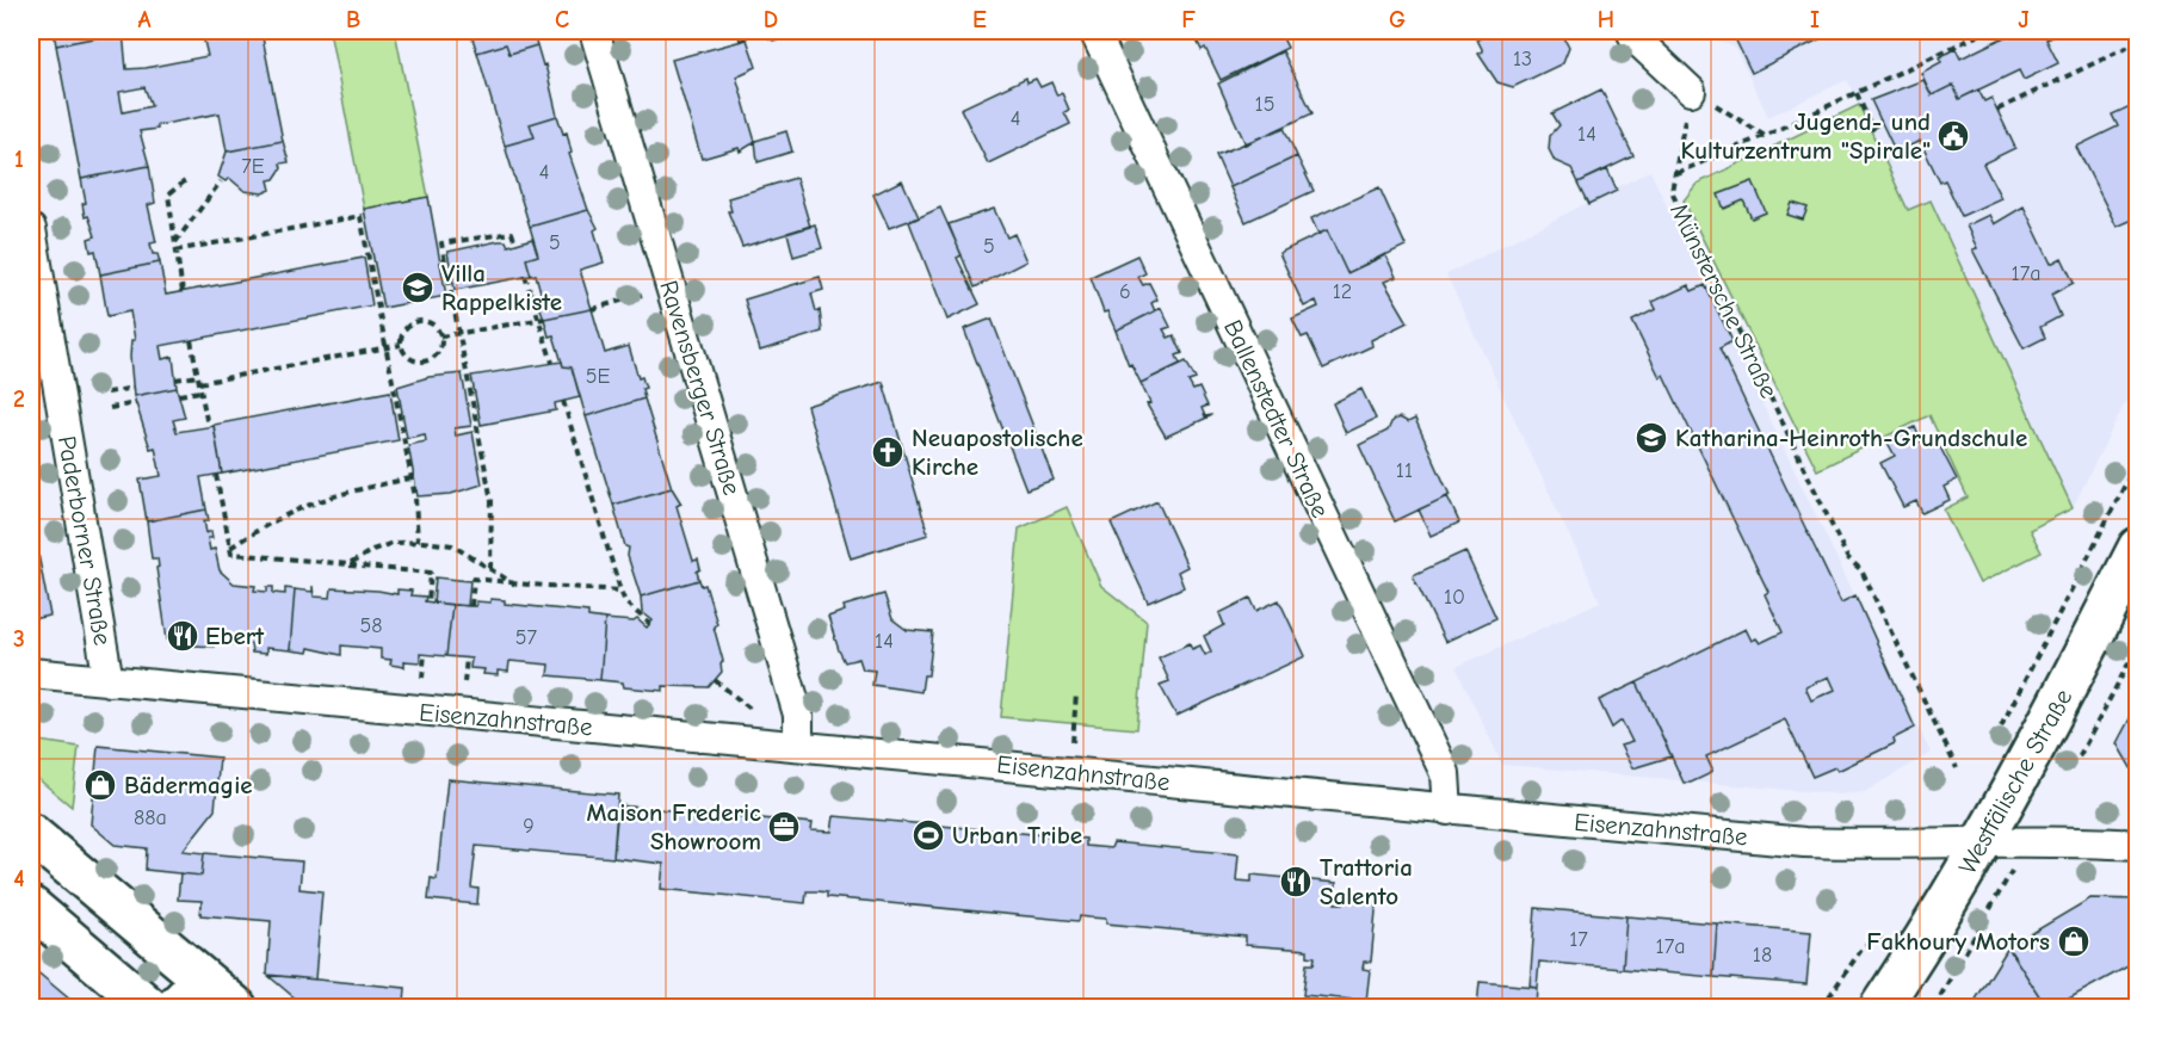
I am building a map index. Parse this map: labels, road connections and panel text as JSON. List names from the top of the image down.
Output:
{
  "streets": {
    "street": [
      "Ravensberger Straße",
      "Ballenstedter Straße",
      "Paderborner Straße",
      "Eisenzahnstraße",
      "Westfälische Straße"
    ],
    "path": ["Münstersche Straße"]
  },
  "crossings": [
    ["Ravensberger Straße", "Eisenzahnstraße"],
    ["Ballenstedter Straße", "Eisenzahnstraße"],
    ["Paderborner Straße", "Eisenzahnstraße"],
    ["Eisenzahnstraße", "Westfälische Straße"]
  ],
  "places": {
    "public building": ["Jugend- und Kulturzentrum \"Spirale\""],
    "school or university": ["Villa Rappelkiste", "Katharina-Heinroth-Grundschule"],
    "church": ["Neuapostolische Kirche"],
    "restaurant": ["Ebert", "Trattoria Salento"],
    "shop": ["Bädermagie", "Fakhoury Motors"],
    "office": ["Maison Frederic Showroom"],
    "sports": ["Urban Tribe"]
  },
  "house_numbers": [
    "13",
    "15",
    "4",
    "14",
    "7E",
    "4",
    "5",
    "5",
    "17a",
    "6",
    "12",
    "5E",
    "11",
    "10",
    "58",
    "57",
    "14",
    "88a",
    "9",
    "17",
    "17a",
    "18"
  ],
  "grid": {
    "columns": [
      "A",
      "B",
      "C",
      "D",
      "E",
      "F",
      "G",
      "H",
      "I",
      "J"
    ],
    "rows": [
      "1",
      "2",
      "3",
      "4"
    ]
  }
}
